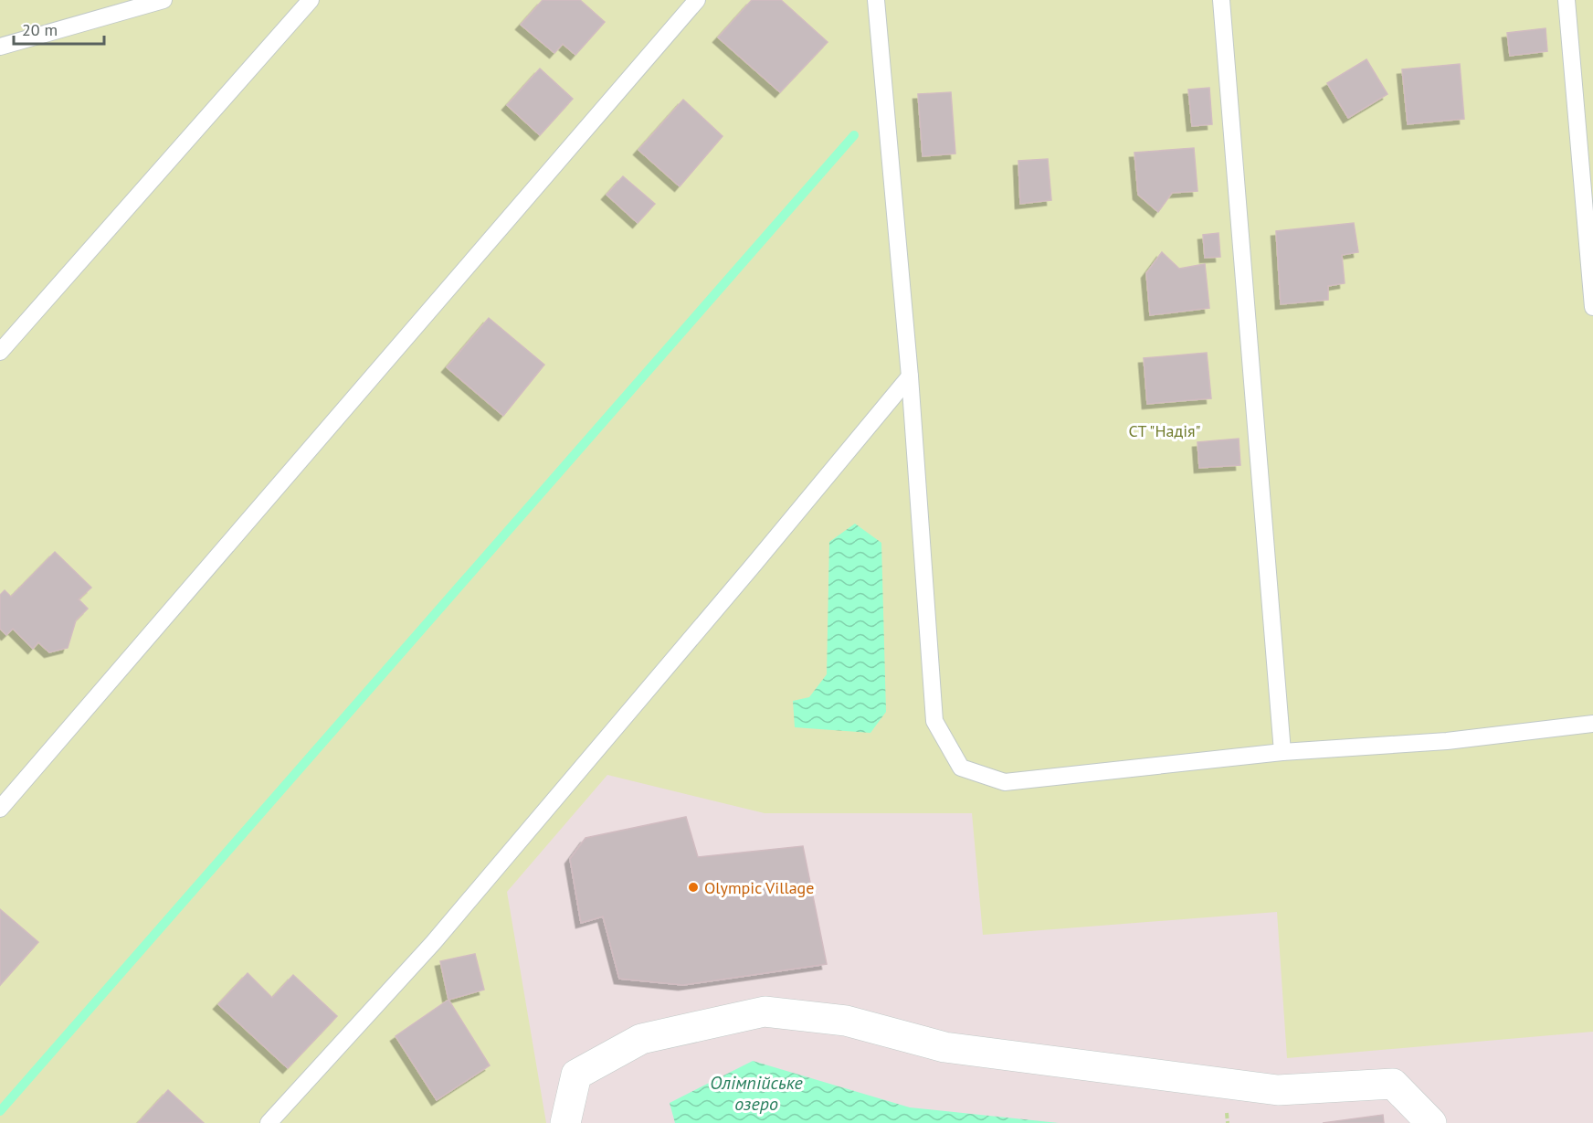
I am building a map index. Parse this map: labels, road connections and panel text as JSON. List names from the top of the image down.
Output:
{
  "water": ["Олімпійське озеро"],
  "parks": ["СТ \"Надія\""],
  "places": ["Olympic Village"],
  "scale_bar": "20 m"
}
